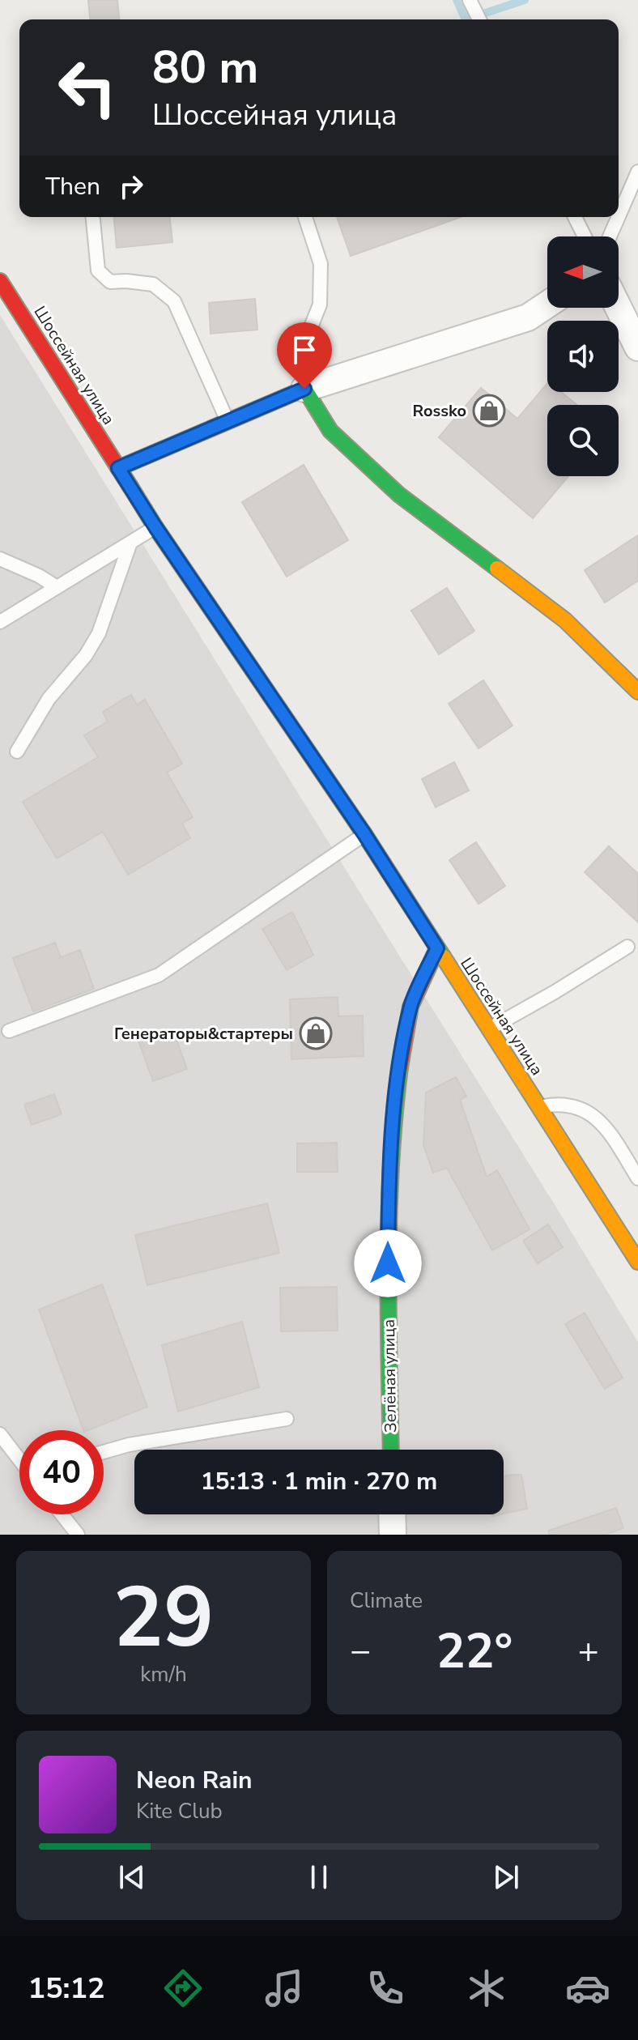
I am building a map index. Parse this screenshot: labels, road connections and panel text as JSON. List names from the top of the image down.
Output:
{
  "streets": {
    "main road": ["Шоссейная улица", "Зелёная улица"]
  },
  "crossings": [
    ["Шоссейная улица", "Зелёная улица"]
  ],
  "places": {
    "shop": ["Rossko", "Генераторы&стартеры"]
  },
  "north": "left",
  "page": {
    "turn": ["80 m", "Шоссейная улица"],
    "then": "Then",
    "limit": "40",
    "trip": "15:13 · 1 min · 270 m",
    "tile": [
      ["29", "km/h"],
      "Climate"
    ],
    "heat": ["−", "22°", "+"],
    "song": ["Neon Rain", "Kite Club"],
    "tabs": "15:12"
  }
}
